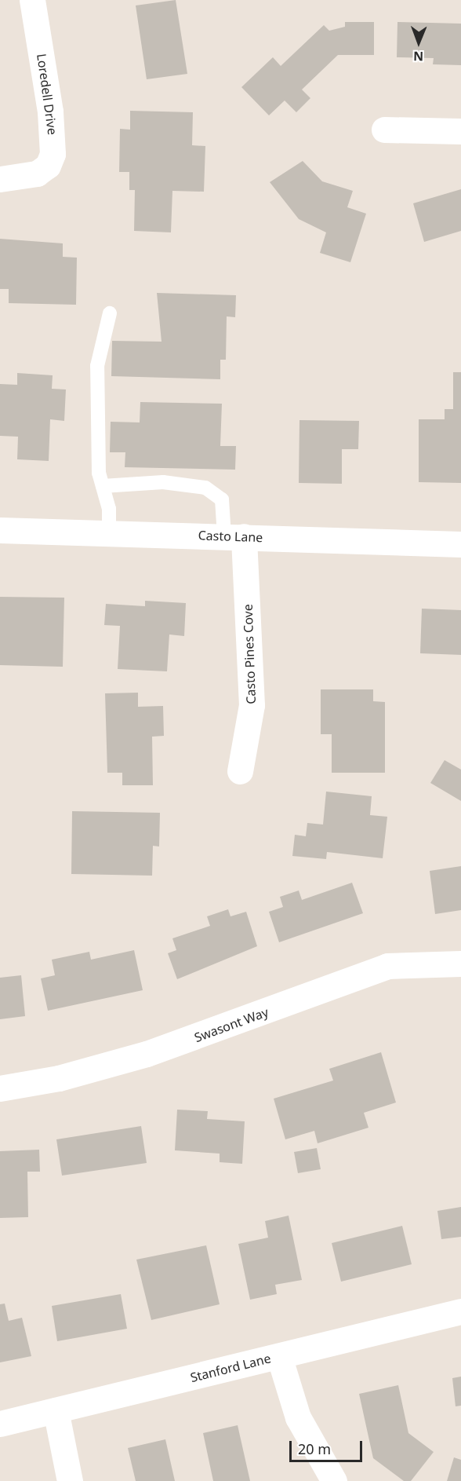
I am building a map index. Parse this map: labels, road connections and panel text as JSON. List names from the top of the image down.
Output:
{
  "streets": {
    "street": [
      "Loredell Drive",
      "Casto Lane",
      "Casto Pines Cove",
      "Swasont Way",
      "Stanford Lane"
    ]
  },
  "crossings": [
    ["Casto Lane", "Casto Pines Cove"]
  ],
  "scale_bar": "20 m",
  "north": "bottom"
}
